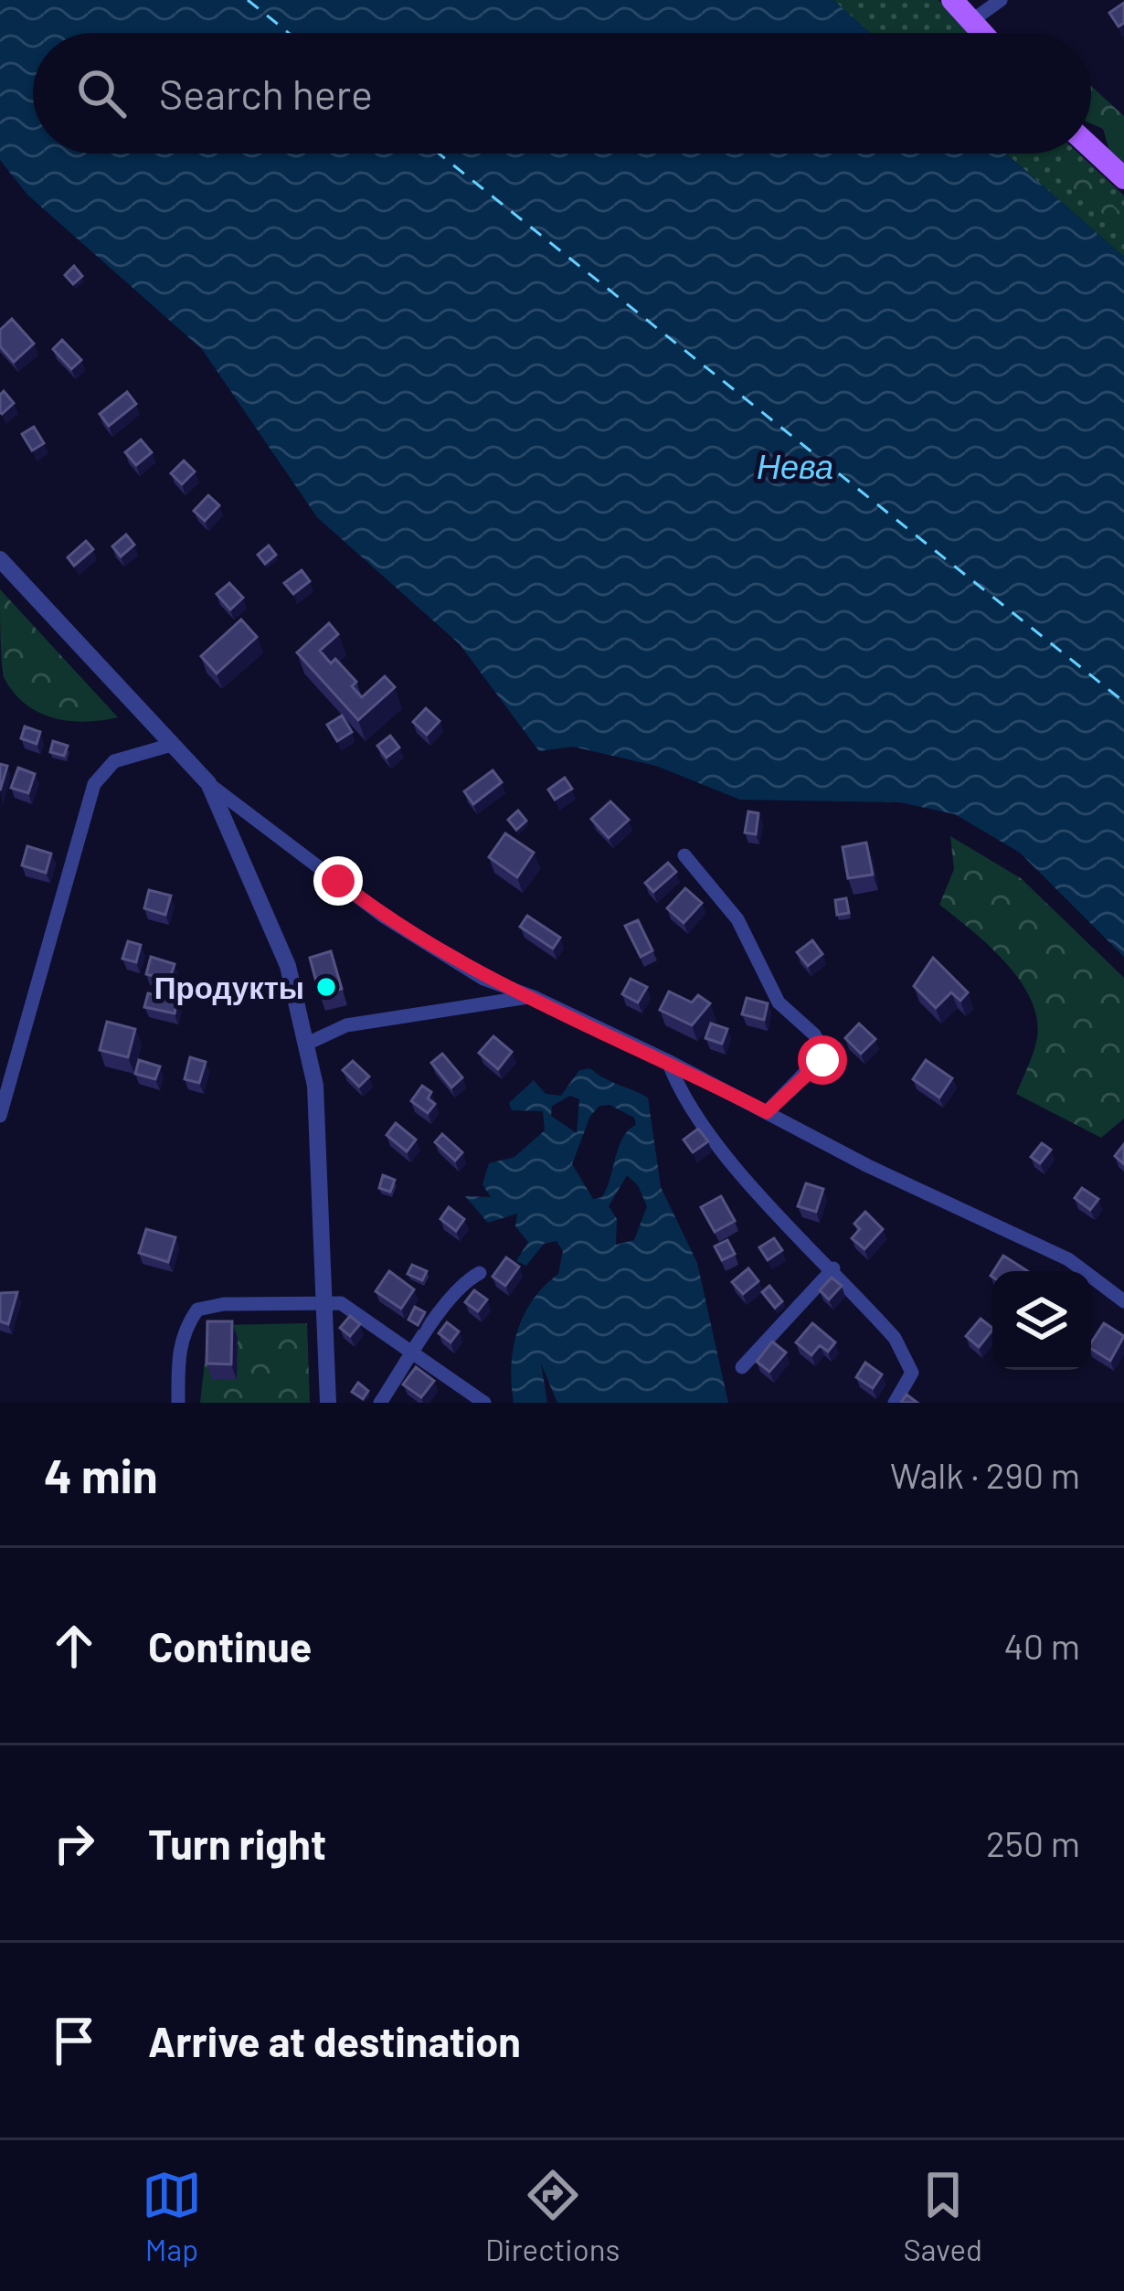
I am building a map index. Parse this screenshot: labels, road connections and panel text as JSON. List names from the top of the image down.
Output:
{
  "water": ["Нева"],
  "places": ["Продукты"],
  "page": {
    "search": "Search here",
    "heading": ["4 min", "Walk · 290 m"],
    "list": [
      ["Continue", "40 m"],
      ["Turn right", "250 m"],
      "Arrive at destination"
    ],
    "nav": ["Map", "Directions", "Saved"]
  }
}
